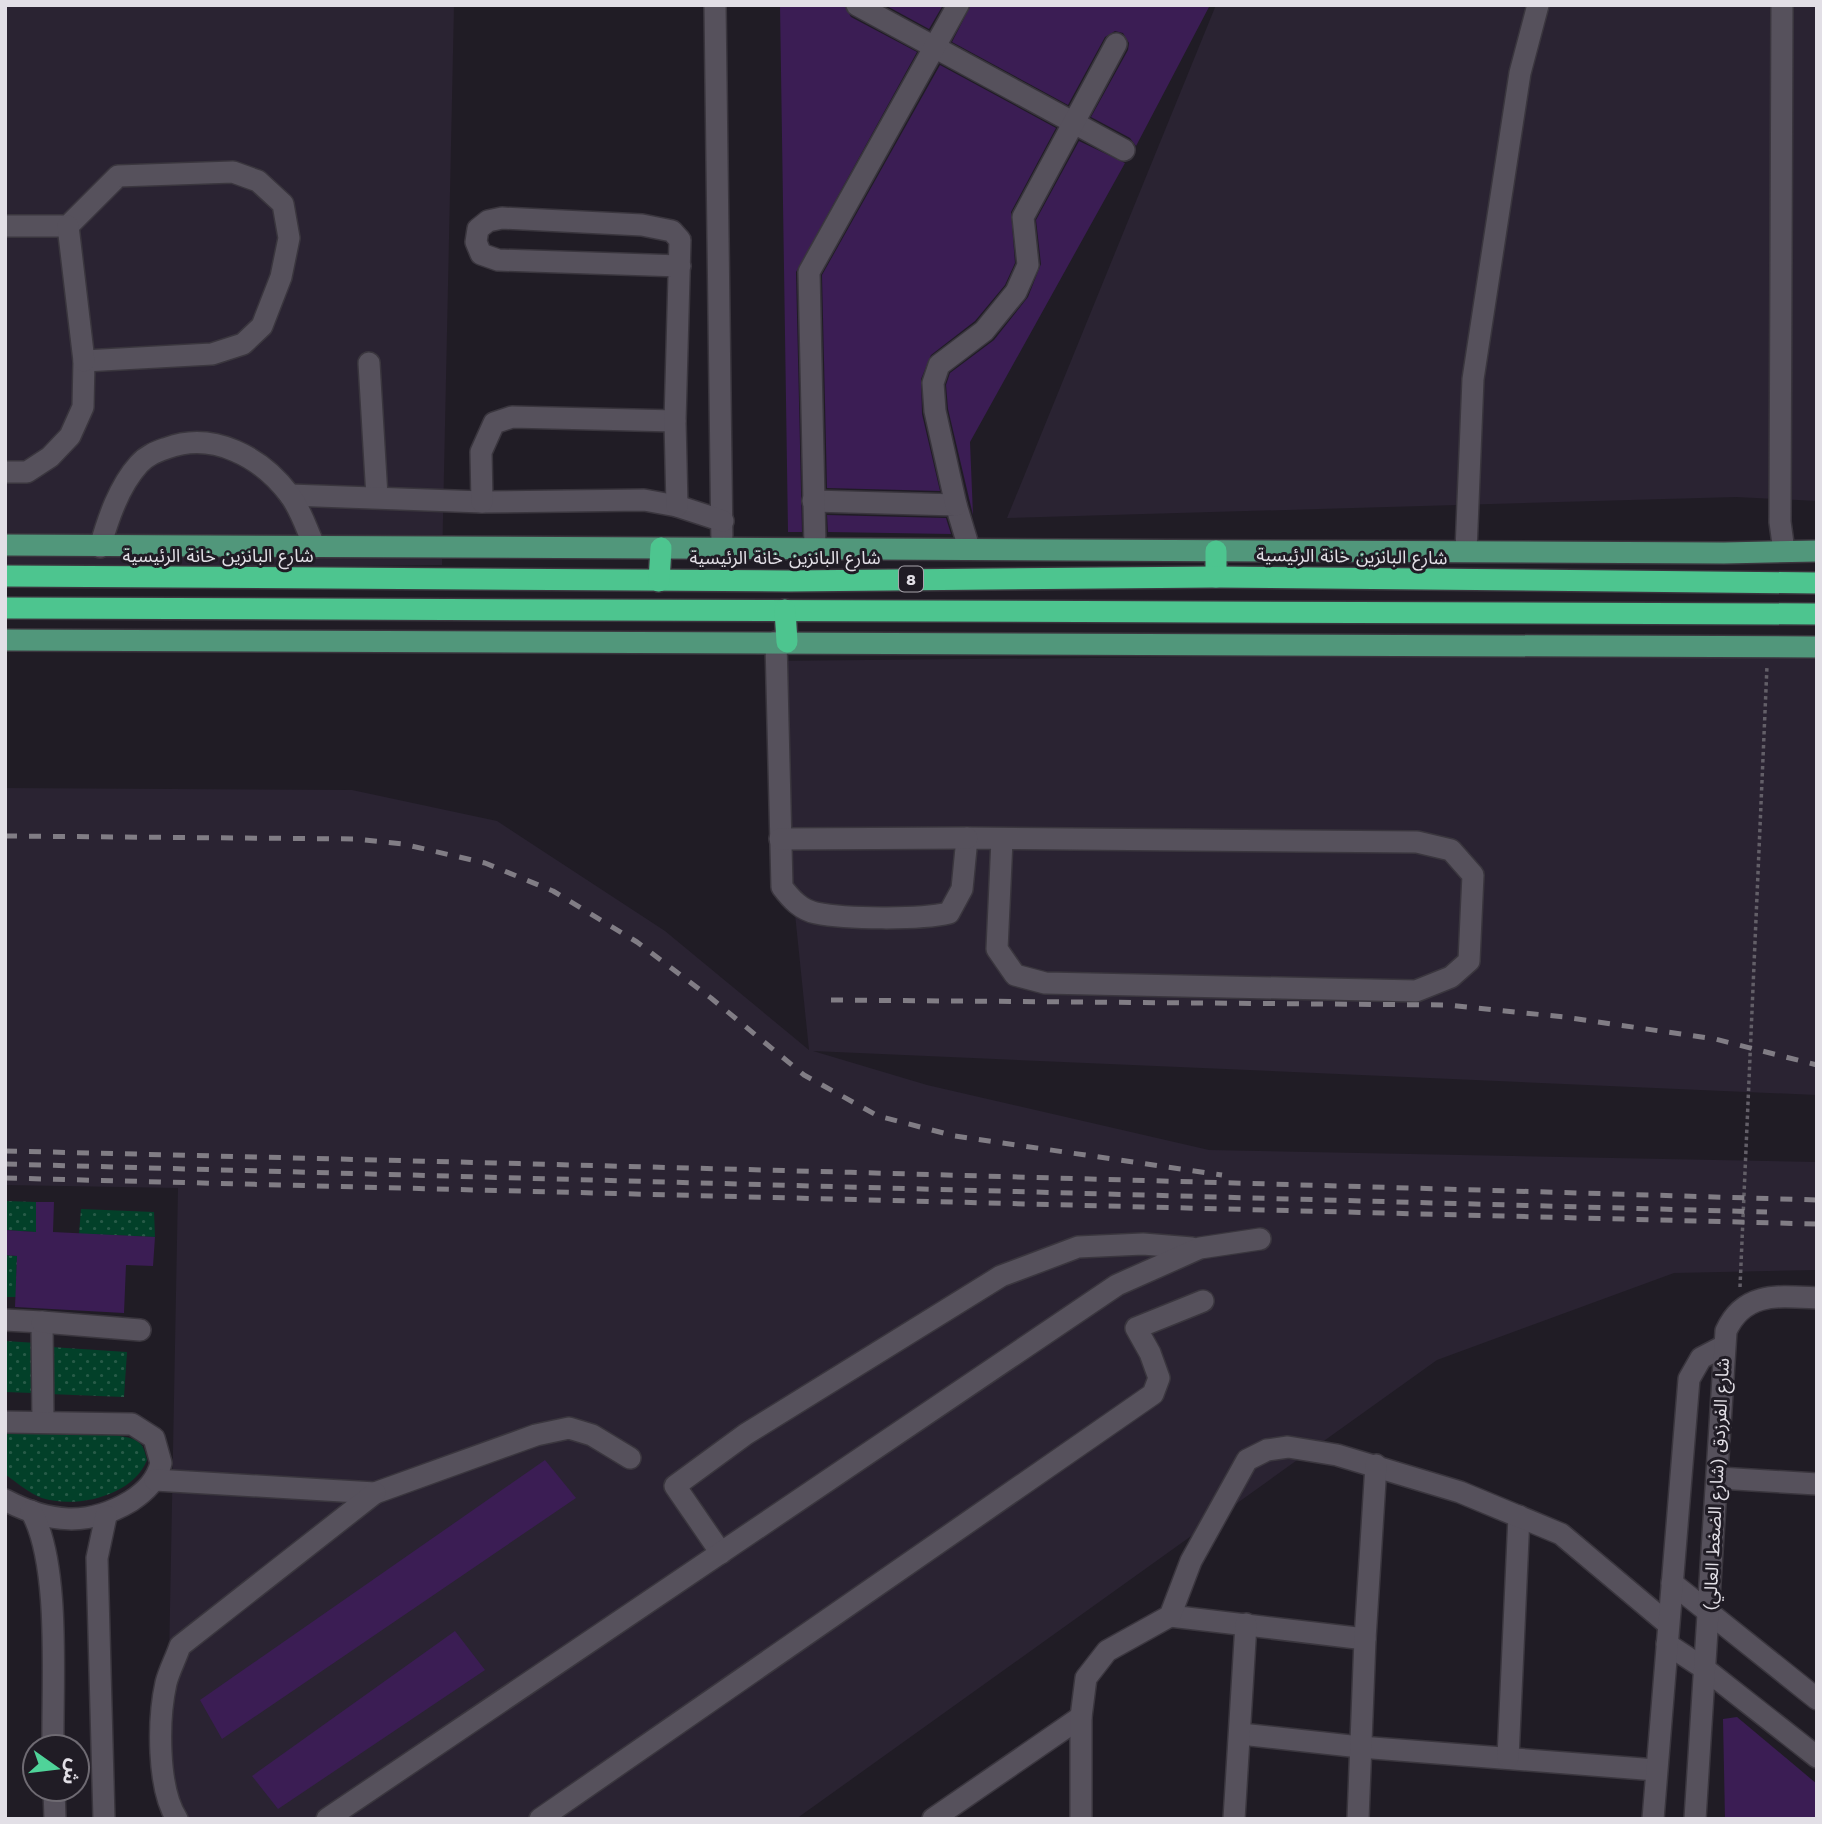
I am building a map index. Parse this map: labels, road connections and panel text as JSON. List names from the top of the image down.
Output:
{
  "streets": {
    "highway": ["شارع البانزين خانة الرئيسية", "8"],
    "street": ["شارع الفرزدق (شارع الضغط العالي)"]
  },
  "north": "right"
}
